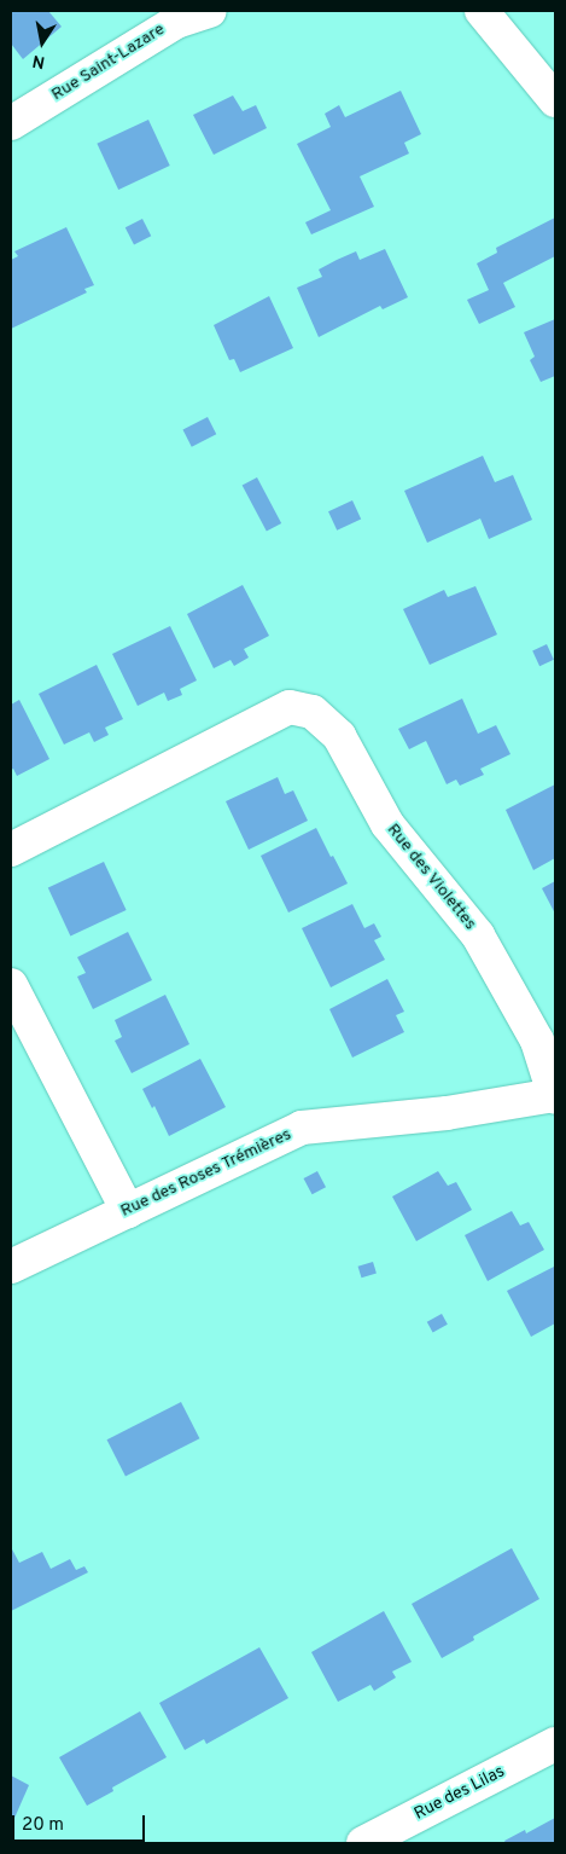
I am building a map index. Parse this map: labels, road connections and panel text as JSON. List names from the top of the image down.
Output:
{
  "streets": {
    "street": [
      "Rue Saint-Lazare",
      "Rue des Violettes",
      "Rue des Roses Trémières",
      "Rue des Lilas"
    ]
  },
  "crossings": [
    ["Rue des Violettes", "Rue des Roses Trémières"]
  ],
  "scale_bar": "20 m",
  "north": "bottom"
}
